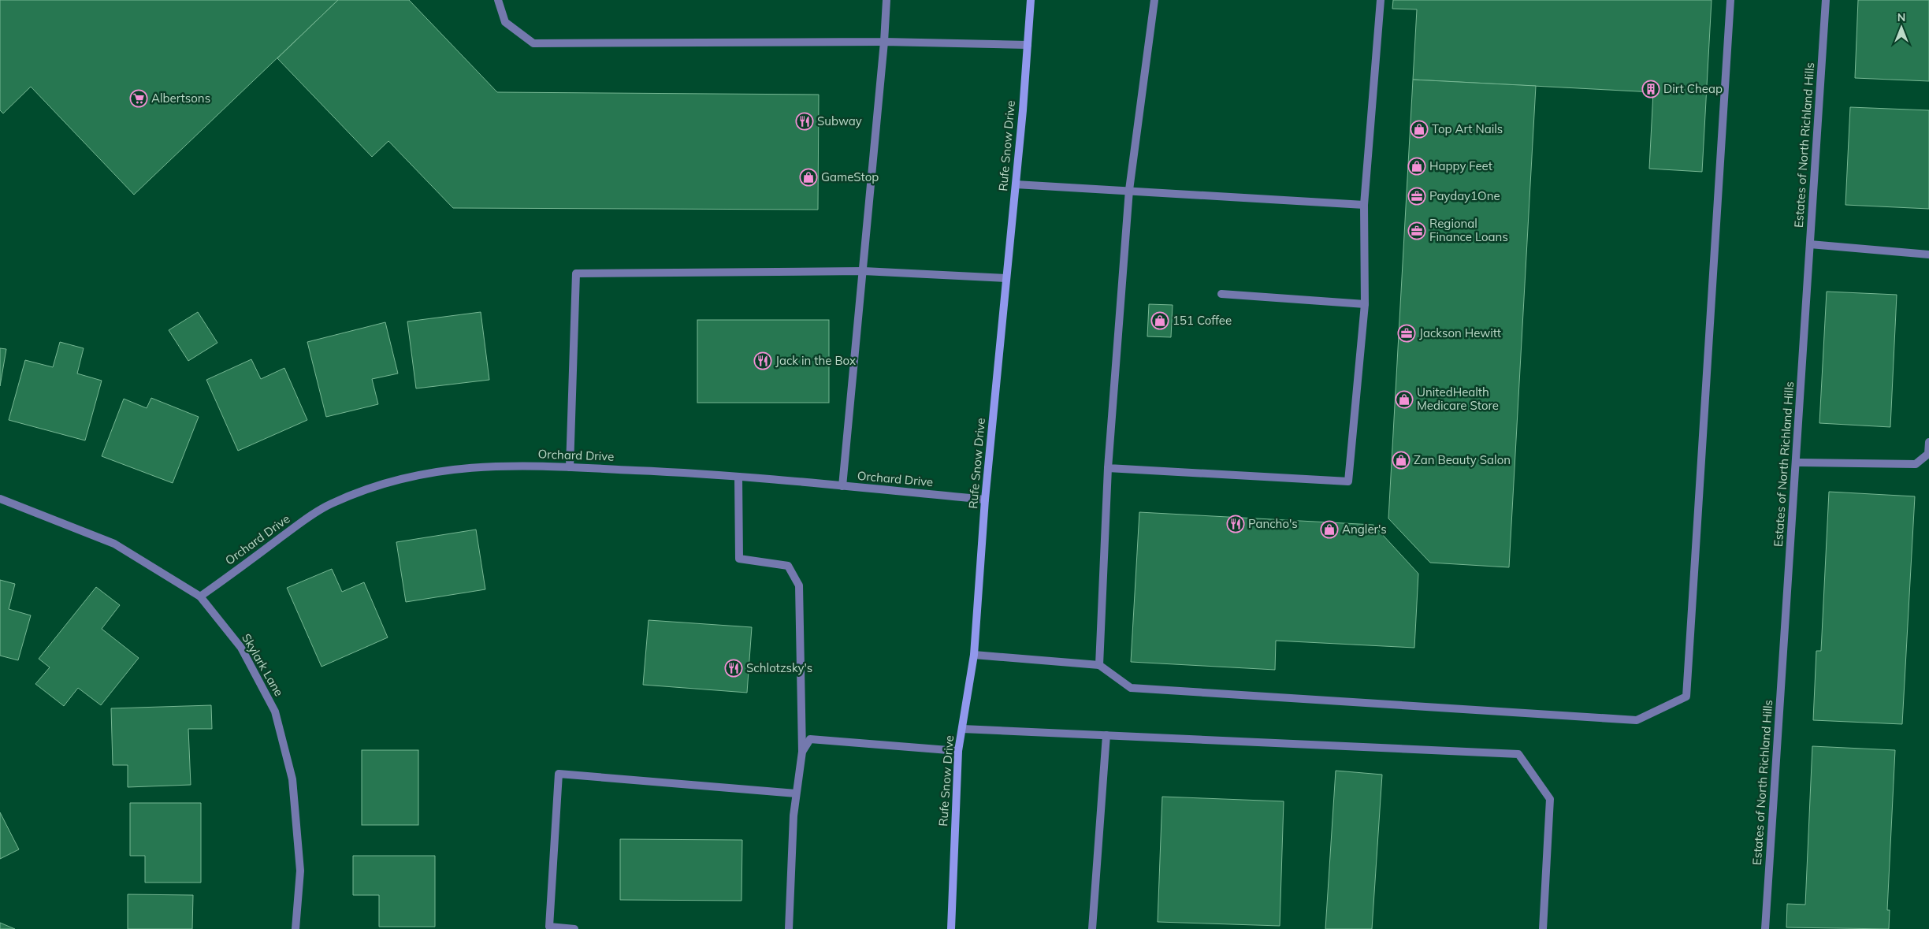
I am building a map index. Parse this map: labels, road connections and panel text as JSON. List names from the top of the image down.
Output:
{
  "streets": {
    "main road": ["Rufe Snow Drive"],
    "street": ["Estates of North Richland Hills", "Orchard Drive", "Skylark Lane"]
  },
  "crossings": [
    ["Rufe Snow Drive", "Orchard Drive"],
    ["Orchard Drive", "Skylark Lane"]
  ],
  "places": {
    "building": ["Dirt Cheap"],
    "supermarket": ["Albertsons"],
    "restaurant": [
      "Subway",
      "Jack in the Box",
      "Pancho's",
      "Schlotzsky's"
    ],
    "shop": [
      "Top Art Nails",
      "Happy Feet",
      "GameStop",
      "151 Coffee",
      "UnitedHealth Medicare Store",
      "Zan Beauty Salon",
      "Angler's"
    ],
    "office": ["Payday1One", "Regional Finance Loans", "Jackson Hewitt"]
  },
  "north": "top"
}
